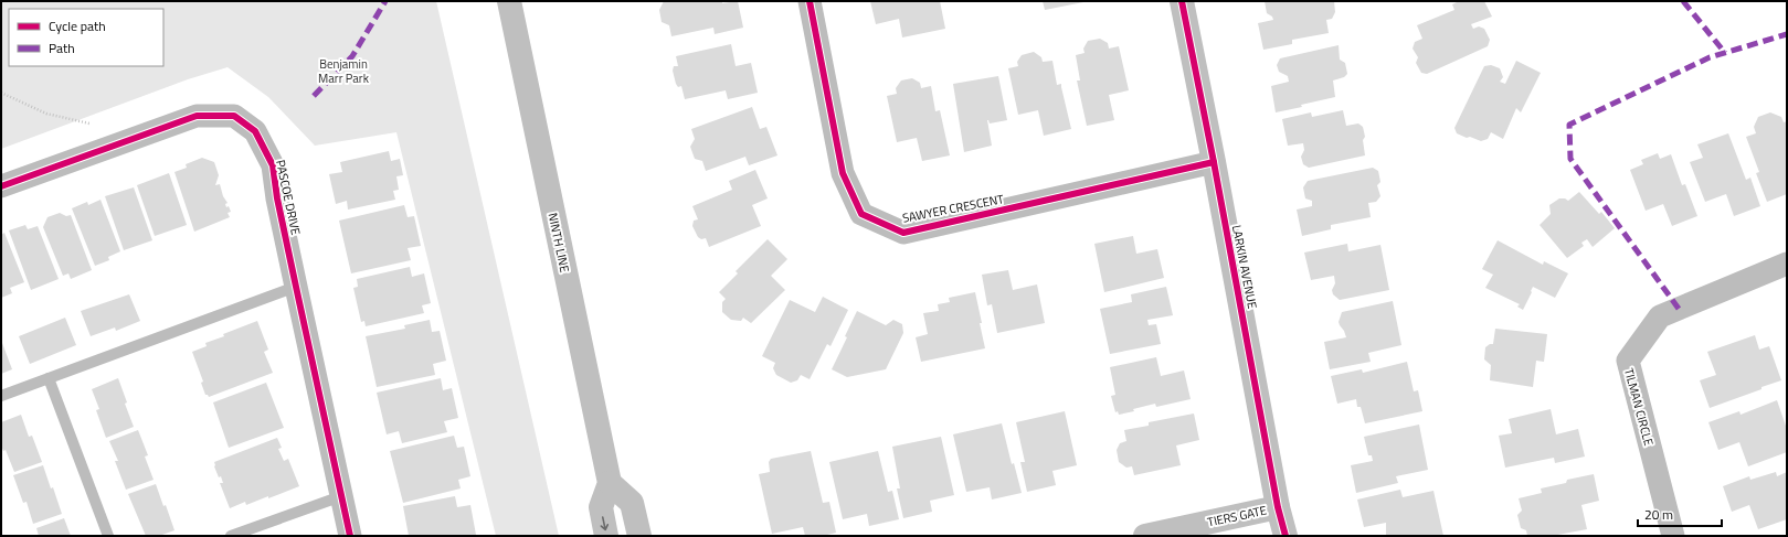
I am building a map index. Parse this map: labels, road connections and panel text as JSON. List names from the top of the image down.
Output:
{
  "streets": {
    "street": [
      "PASCOE DRIVE",
      "SAWYER CRESCENT",
      "NINTH LINE",
      "LARKIN AVENUE",
      "TILMAN CIRCLE",
      "TIERS GATE"
    ]
  },
  "crossings": [
    ["SAWYER CRESCENT", "LARKIN AVENUE"],
    ["LARKIN AVENUE", "TIERS GATE"]
  ],
  "parks": ["Benjamin Marr Park"],
  "legend": ["Cycle path", "Path"],
  "scale_bar": "20 m"
}
